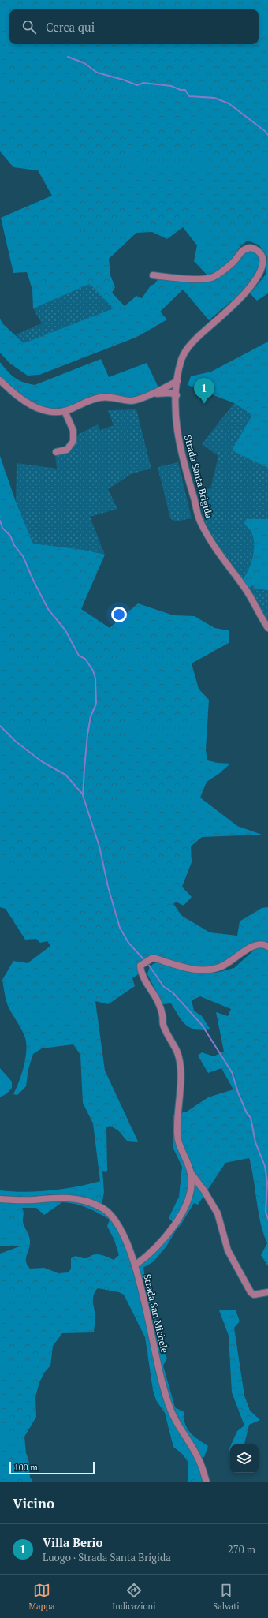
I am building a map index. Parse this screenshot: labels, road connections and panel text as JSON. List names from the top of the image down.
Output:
{
  "streets": {
    "street": ["Strada Santa Brigida", "Strada San Michele"]
  },
  "scale_bar": "100 m",
  "page": {
    "search": "Cerca qui",
    "pins": "1",
    "scale": "100 m",
    "heading": "Vicino",
    "list": [
      {
        "mark": "1",
        "name": "Villa Berio",
        "note": "Luogo · Strada Santa Brigida",
        "value": "270 m"
      }
    ],
    "nav": ["Mappa", "Indicazioni", "Salvati"]
  }
}
